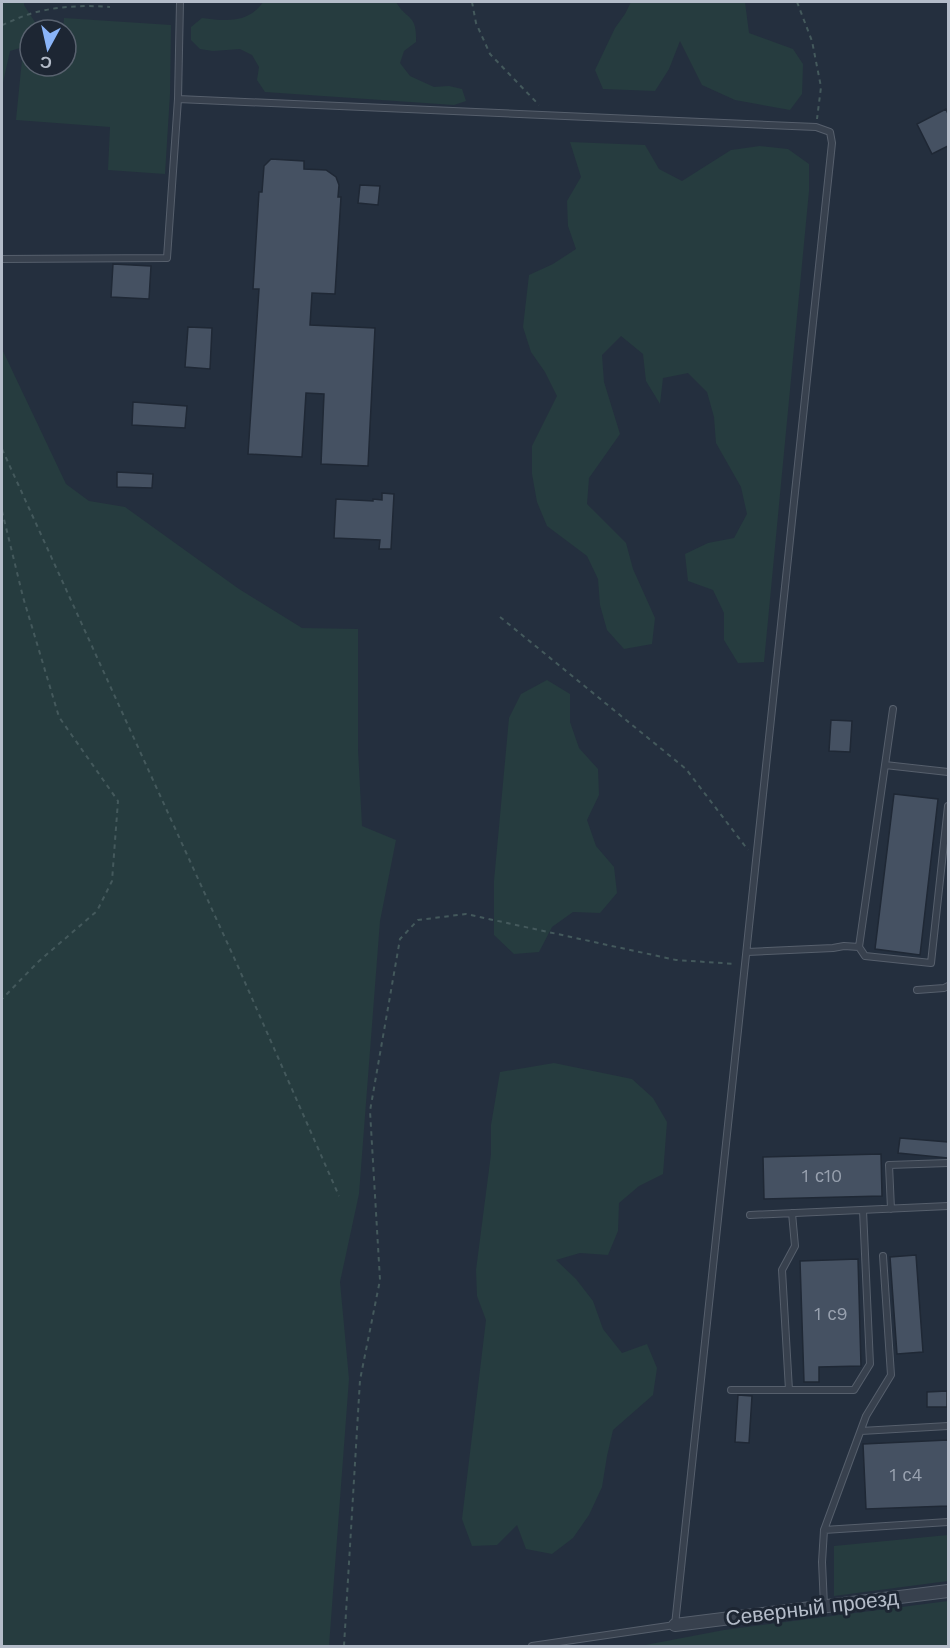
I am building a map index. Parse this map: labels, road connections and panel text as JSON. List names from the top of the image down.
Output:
{
  "streets": {
    "street": ["Северный проезд"]
  },
  "house_numbers": ["1 с10", "1 с9", "1 с4"],
  "north": "bottom"
}
